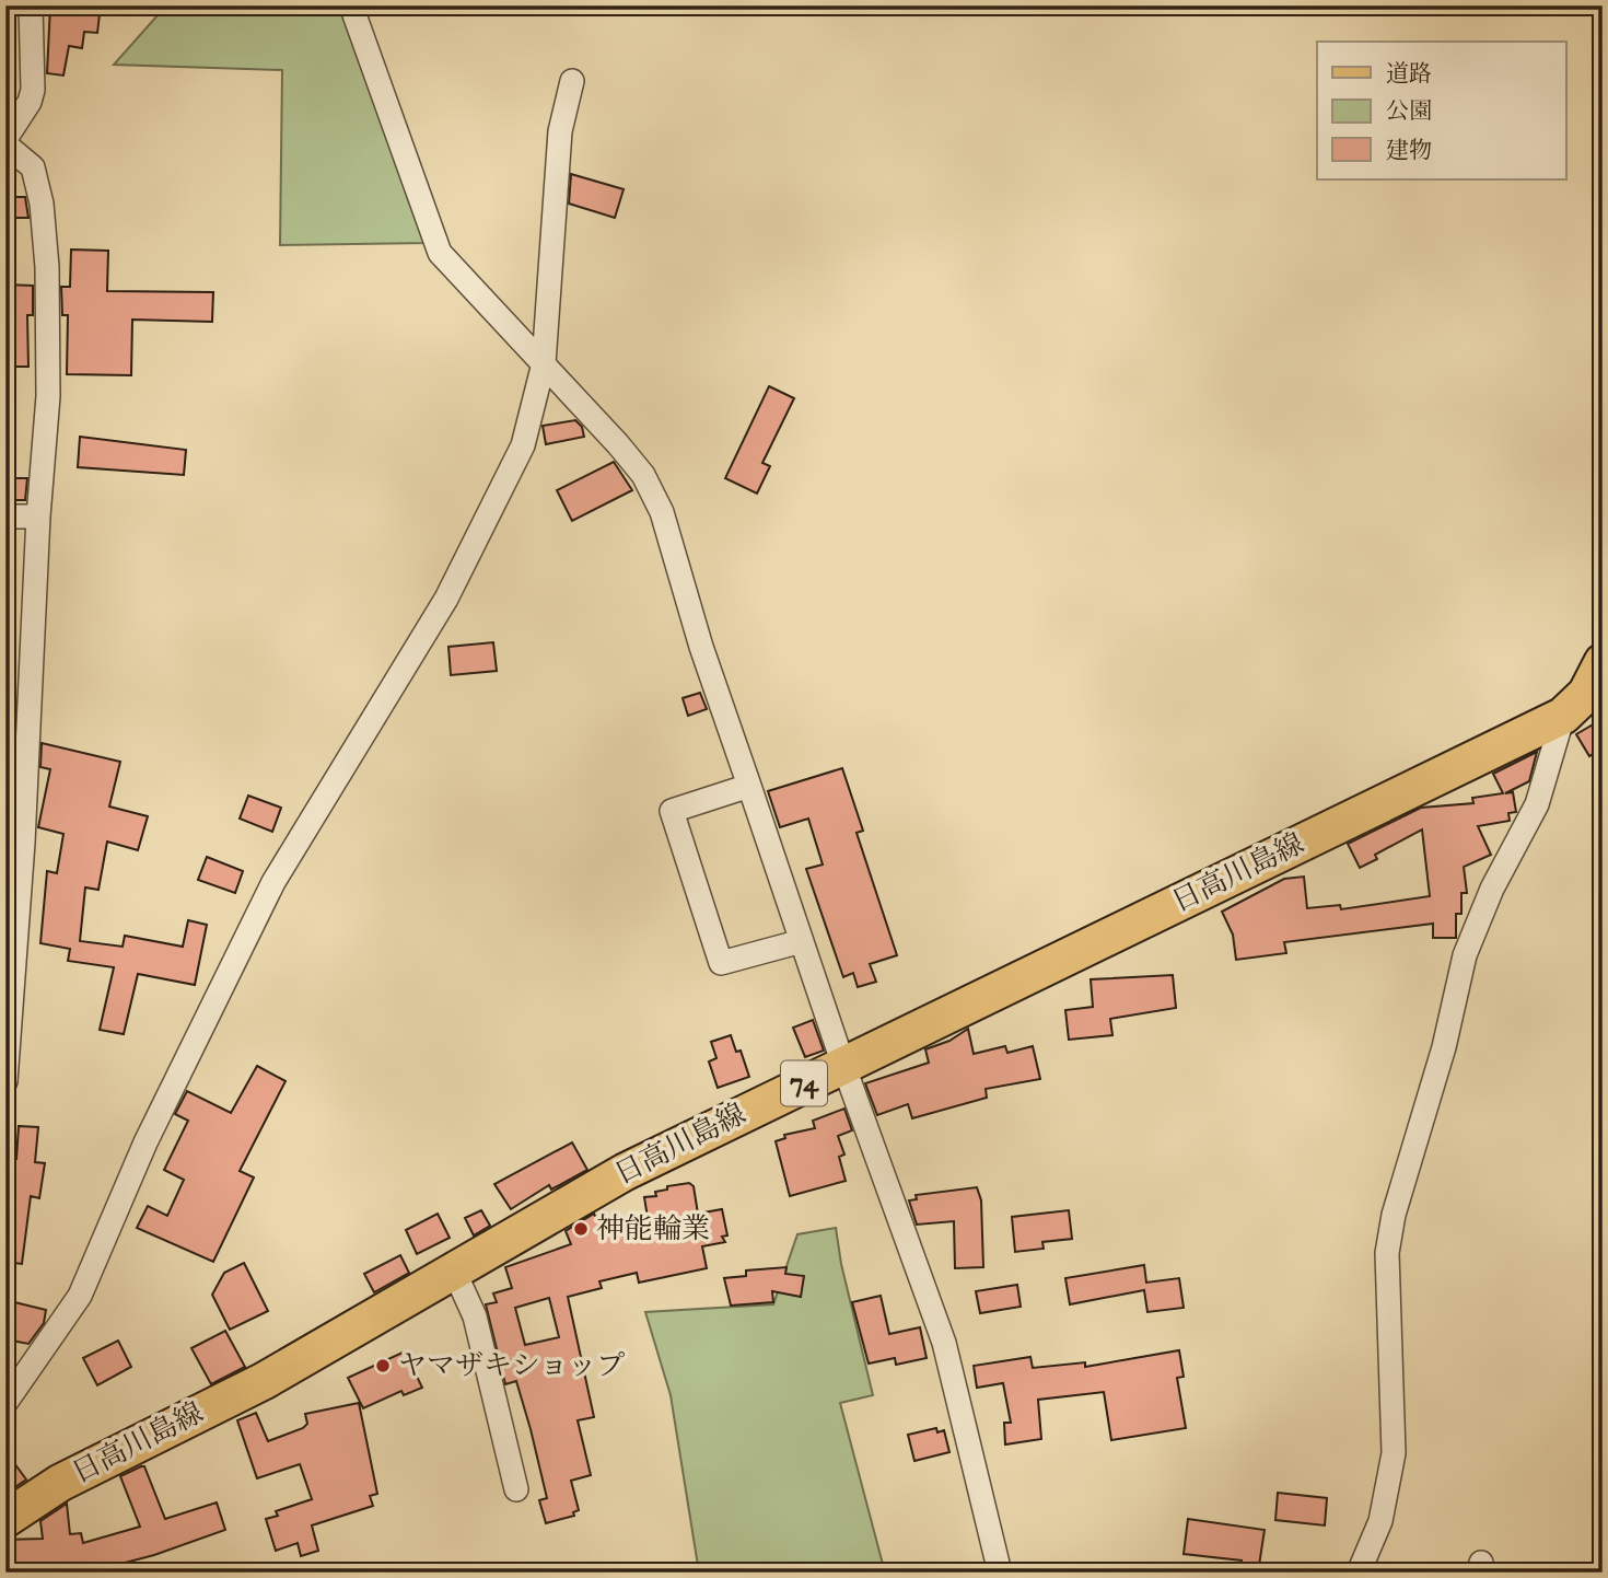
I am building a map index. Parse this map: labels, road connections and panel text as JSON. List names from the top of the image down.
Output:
{
  "streets": {
    "main road": ["日高川島線", "74"]
  },
  "places": ["神能輪業", "ヤマザキショップ"],
  "legend": ["道路", "公園", "建物"]
}
